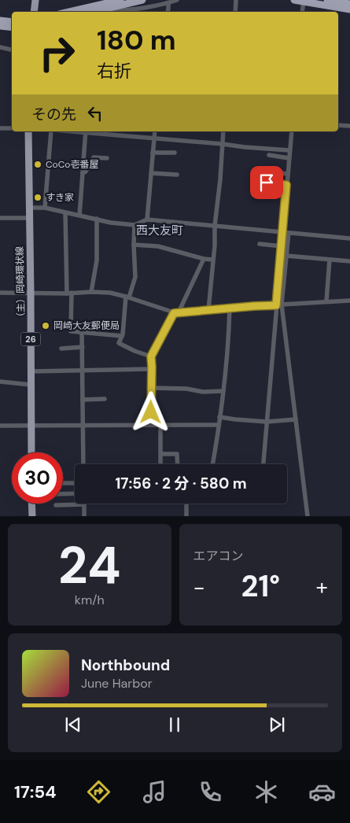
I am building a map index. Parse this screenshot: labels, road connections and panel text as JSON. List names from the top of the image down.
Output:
{
  "streets": {
    "main road": ["（主）岡崎環状線", "26"]
  },
  "districts": ["西大友町"],
  "places": ["CoCo壱番屋", "すき家", "岡崎大友郵便局"],
  "page": {
    "turn": ["180 m", "右折"],
    "then": "その先",
    "limit": "30",
    "trip": "17:56 · 2 分 · 580 m",
    "tile": [
      ["24", "km/h"],
      "エアコン"
    ],
    "heat": ["−", "21°", "+"],
    "song": ["Northbound", "June Harbor"],
    "tabs": "17:54"
  }
}
